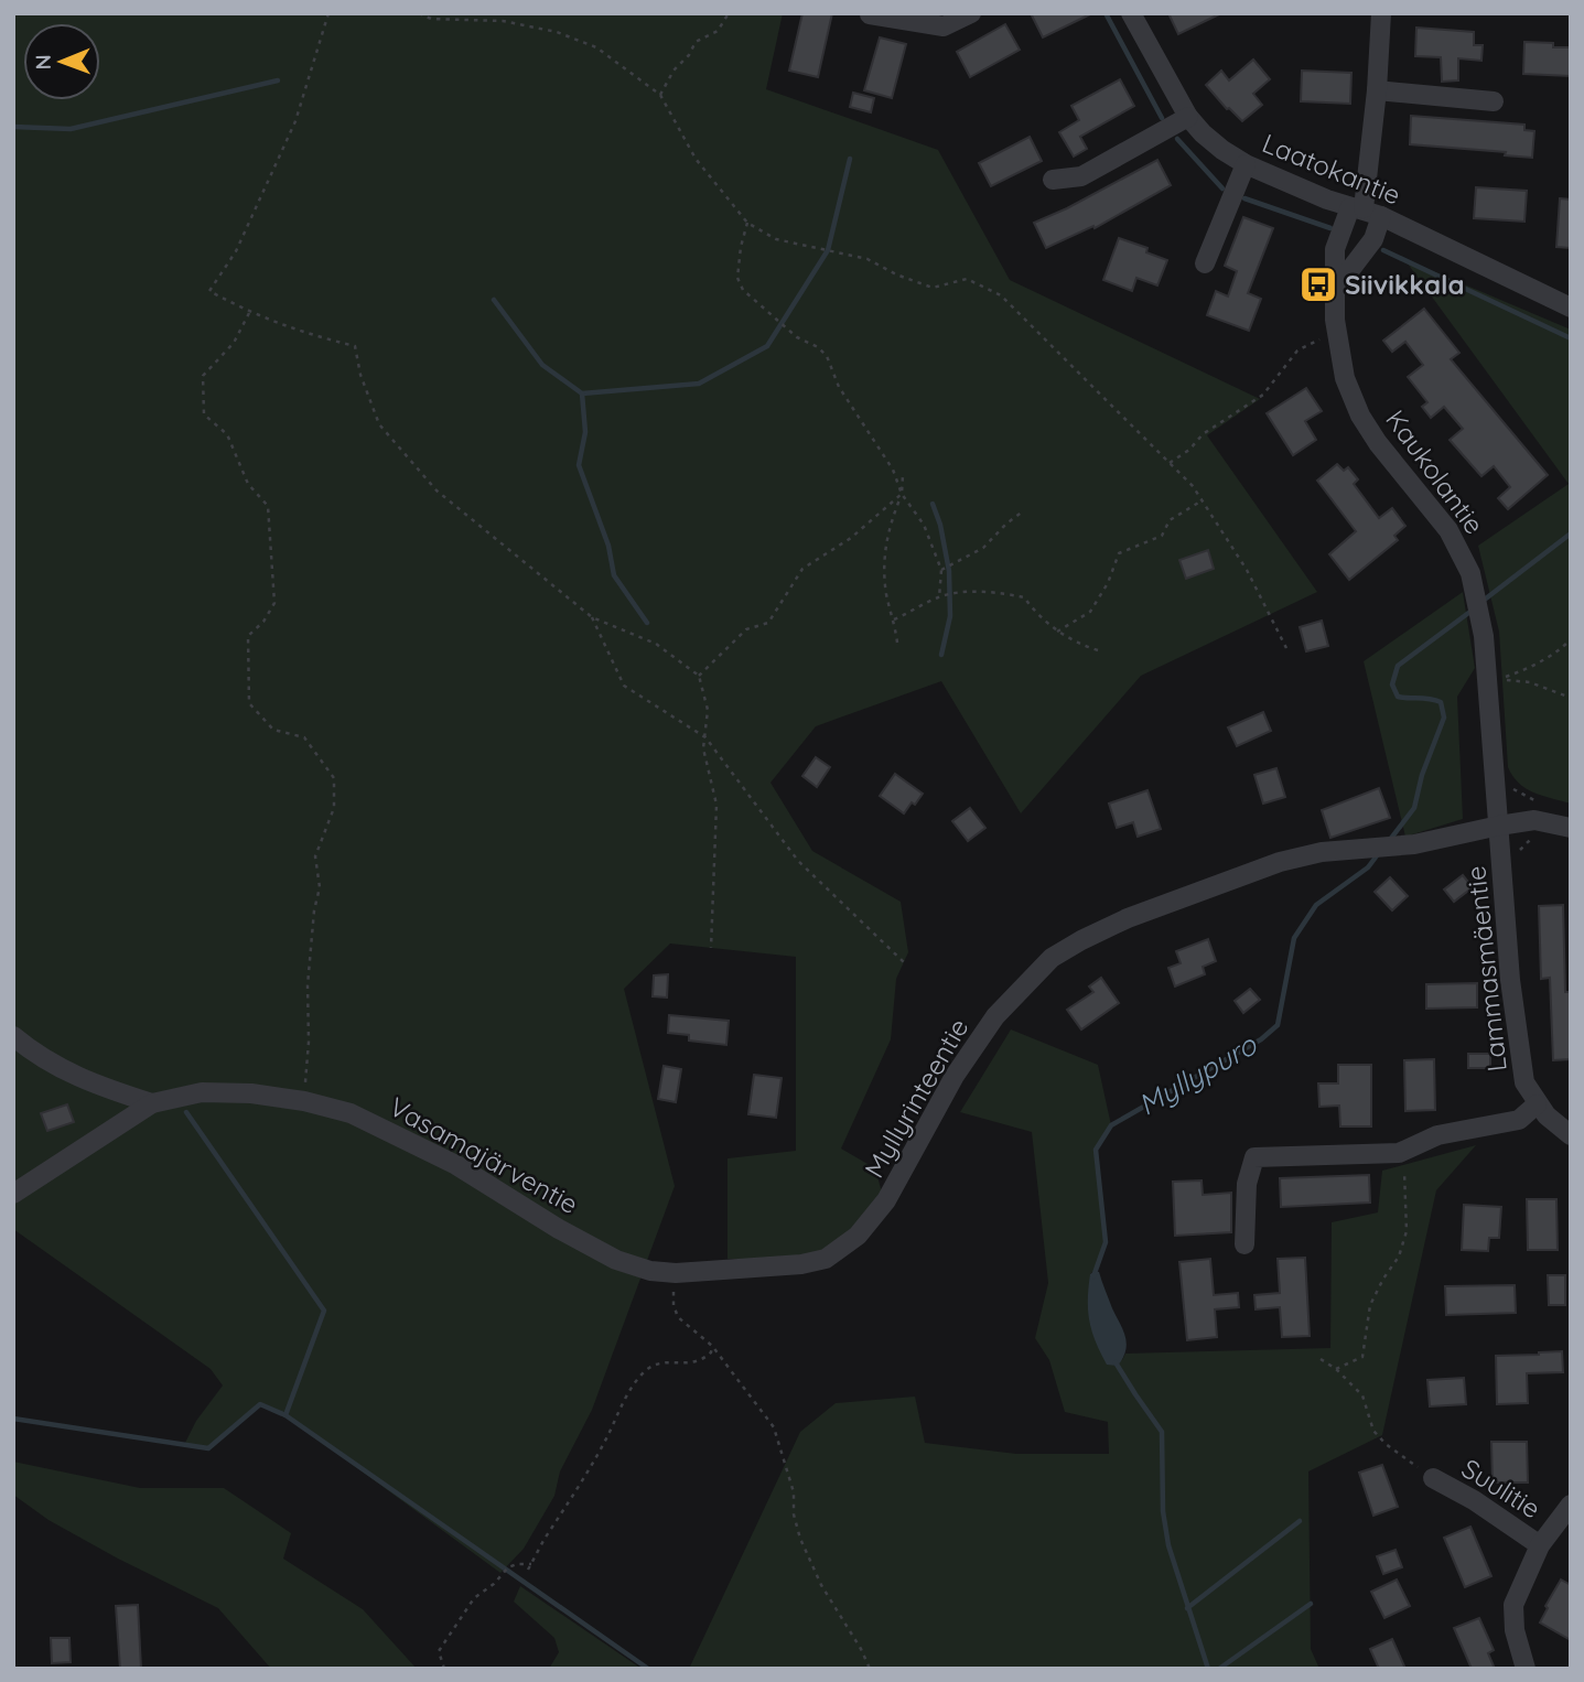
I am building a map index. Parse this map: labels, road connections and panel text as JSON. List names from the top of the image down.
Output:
{
  "streets": {
    "street": [
      "Laatokantie",
      "Kaukolantie",
      "Lammasmäentie",
      "Myllyrinteentie",
      "Vasamajärventie",
      "Suulitie"
    ]
  },
  "crossings": [
    ["Laatokantie", "Kaukolantie"],
    ["Kaukolantie", "Lammasmäentie"],
    ["Kaukolantie", "Myllyrinteentie"],
    ["Lammasmäentie", "Myllyrinteentie"],
    ["Myllyrinteentie", "Vasamajärventie"]
  ],
  "water": ["Myllypuro"],
  "places": {
    "bus stop": ["Siivikkala"]
  },
  "north": "left"
}
